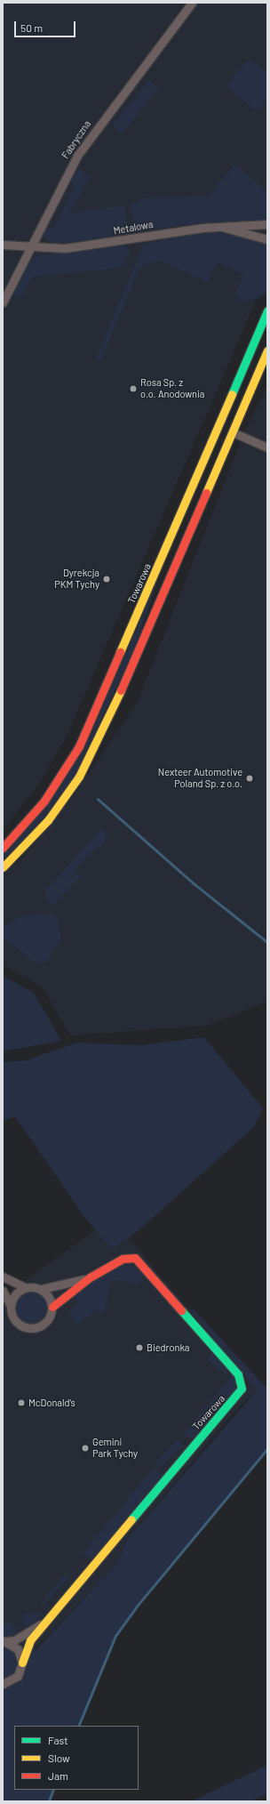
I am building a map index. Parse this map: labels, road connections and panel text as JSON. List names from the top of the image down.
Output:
{
  "streets": {
    "street": ["Fabryczna", "Metalowa", "Towarowa"]
  },
  "crossings": [
    ["Fabryczna", "Metalowa"]
  ],
  "places": [
    "Rosa Sp. z o.o. Anodownia",
    "Dyrekcja PKM Tychy",
    "Nexteer Automotive Poland Sp. z o.o.",
    "Biedronka",
    "McDonald's",
    "Gemini Park Tychy"
  ],
  "legend": ["Fast", "Slow", "Jam"],
  "scale_bar": "50 m"
}
